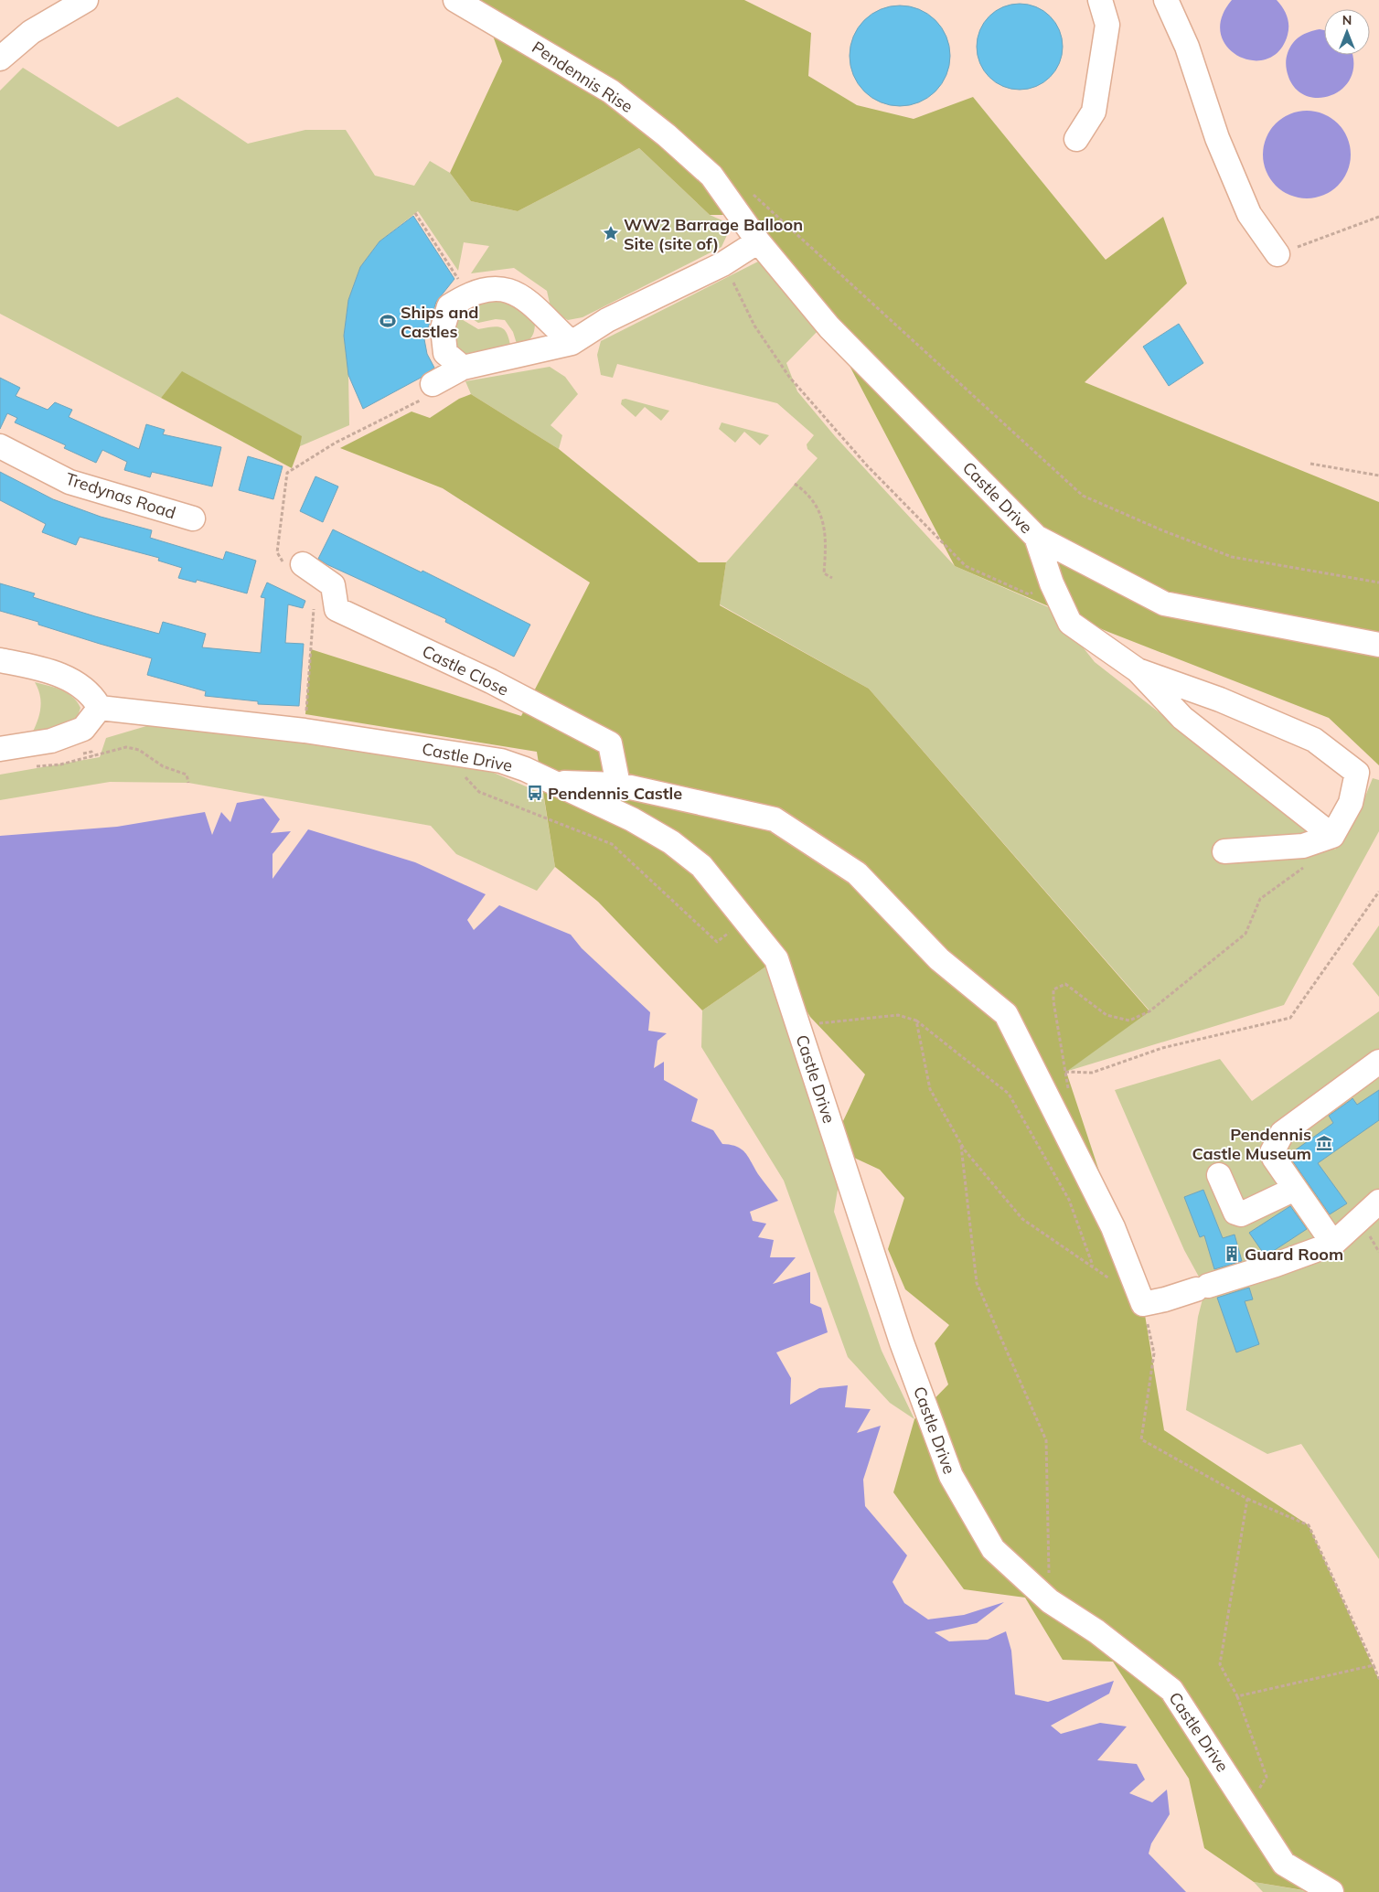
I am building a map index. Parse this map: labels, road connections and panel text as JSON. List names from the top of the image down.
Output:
{
  "streets": {
    "street": [
      "Pendennis Rise",
      "Tredynas Road",
      "Castle Drive",
      "Castle Close"
    ]
  },
  "crossings": [
    ["Pendennis Rise", "Castle Drive"]
  ],
  "places": {
    "place": ["WW2 Barrage Balloon Site (site of)"],
    "sports": ["Ships and Castles"],
    "bus stop": ["Pendennis Castle"],
    "museum": ["Pendennis Castle Museum"],
    "building": ["Guard Room"]
  },
  "north": "top"
}
